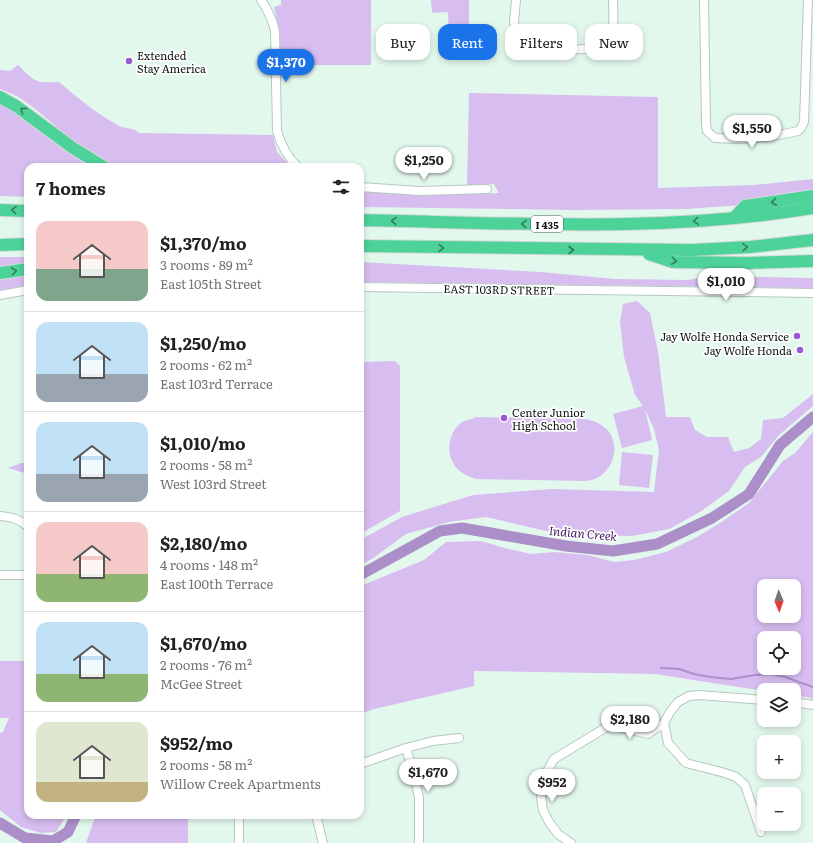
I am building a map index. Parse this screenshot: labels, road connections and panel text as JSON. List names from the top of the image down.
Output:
{
  "streets": {
    "highway": ["I 435"],
    "street": ["EAST 103RD STREET"]
  },
  "water": ["Indian Creek"],
  "places": [
    "Extended Stay America",
    "Jay Wolfe Honda Service",
    "Jay Wolfe Honda",
    "Center Junior High School"
  ],
  "north": "bottom",
  "page": {
    "chip": [
      "Buy",
      "Rent",
      "Filters",
      "New"
    ],
    "price": [
      "$1,370",
      "$1,550",
      "$1,250",
      "$1,010",
      "$2,180",
      "$1,670",
      "$952"
    ],
    "heading": "7 homes",
    "list": [
      {
        "name": "$1,370/mo",
        "note": "3 rooms · 89 m² · East 105th Street"
      },
      {
        "name": "$1,250/mo",
        "note": "2 rooms · 62 m² · East 103rd Terrace"
      },
      {
        "name": "$1,010/mo",
        "note": "2 rooms · 58 m² · West 103rd Street"
      },
      {
        "name": "$2,180/mo",
        "note": "4 rooms · 148 m² · East 100th Terrace"
      },
      {
        "name": "$1,670/mo",
        "note": "2 rooms · 76 m² · McGee Street"
      },
      {
        "name": "$952/mo",
        "note": "2 rooms · 58 m² · Willow Creek Apartments"
      }
    ],
    "map_buttons": ["+", "−"]
  }
}
